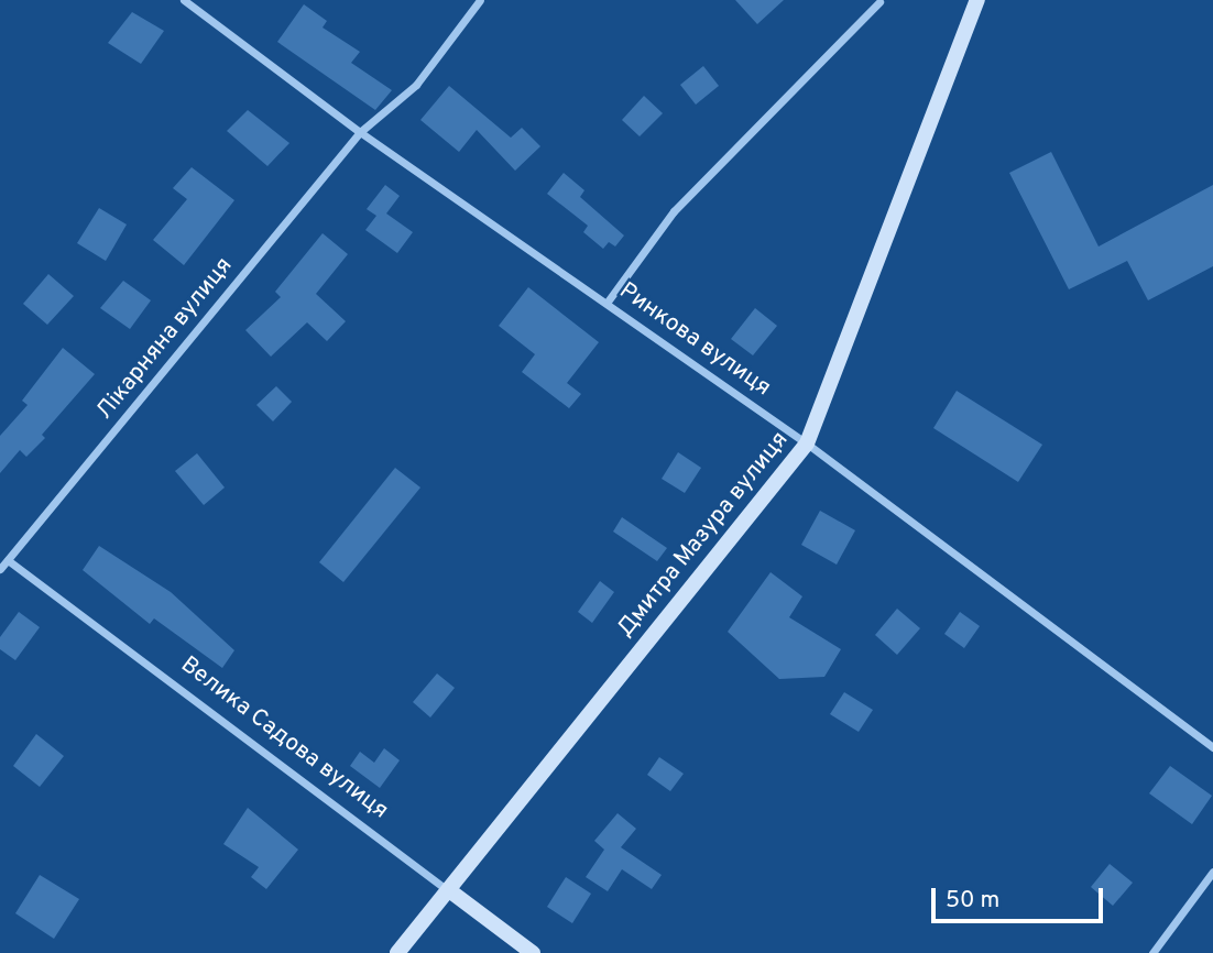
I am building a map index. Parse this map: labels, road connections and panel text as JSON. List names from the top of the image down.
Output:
{
  "streets": {
    "street": [
      "Лікарняна вулиця",
      "Ринкова вулиця",
      "Дмитра Мазура вулиця",
      "Велика Садова вулиця"
    ]
  },
  "crossings": [
    ["Лікарняна вулиця", "Ринкова вулиця"],
    ["Лікарняна вулиця", "Велика Садова вулиця"],
    ["Ринкова вулиця", "Дмитра Мазура вулиця"],
    ["Дмитра Мазура вулиця", "Велика Садова вулиця"]
  ],
  "scale_bar": "50 m"
}
